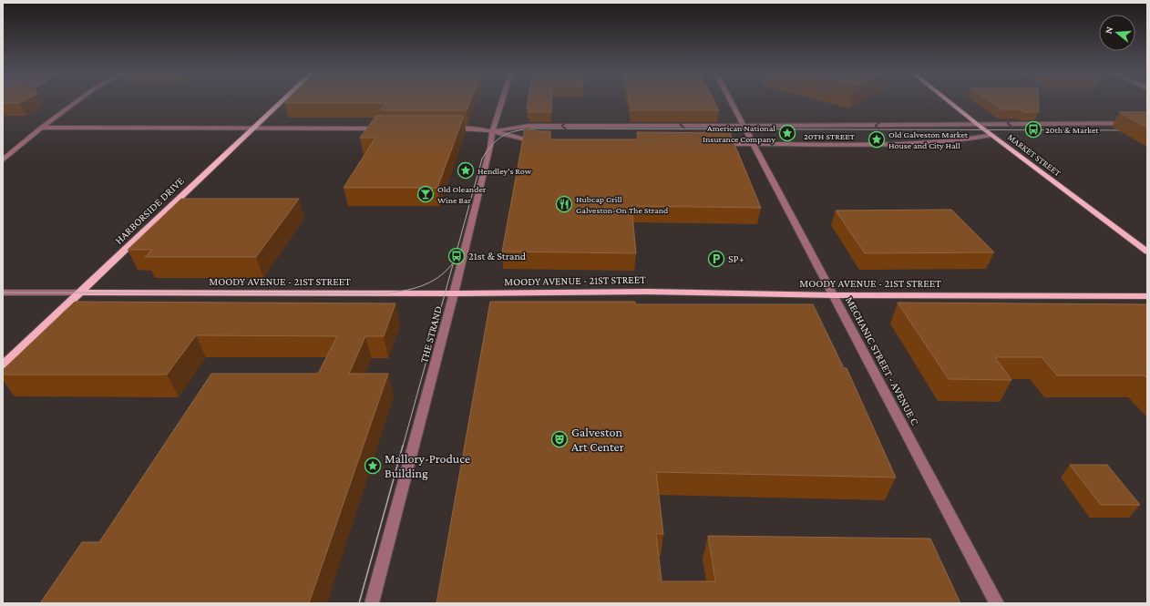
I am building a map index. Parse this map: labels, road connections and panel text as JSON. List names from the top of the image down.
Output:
{
  "streets": {
    "main road": ["MARKET STREET", "HARBORSIDE DRIVE", "MOODY AVENUE - 21ST STREET"],
    "street": ["20TH STREET", "THE STRAND", "MECHANIC STREET - AVENUE C"]
  },
  "crossings": [
    ["20TH STREET", "MARKET STREET"],
    ["20TH STREET", "THE STRAND"],
    ["20TH STREET", "MECHANIC STREET - AVENUE C"],
    ["HARBORSIDE DRIVE", "MOODY AVENUE - 21ST STREET"],
    ["MOODY AVENUE - 21ST STREET", "THE STRAND"],
    ["MOODY AVENUE - 21ST STREET", "MECHANIC STREET - AVENUE C"]
  ],
  "places": {
    "bus stop": ["20th & Market", "21st & Strand"],
    "place": [
      "American National Insurance Company",
      "Old Galveston Market House and City Hall",
      "Hendley's Row",
      "Mallory-Produce Building"
    ],
    "bar": ["Old Oleander Wine Bar"],
    "restaurant": ["Hubcap Grill Galveston-On The Strand"],
    "parking": ["SP+"],
    "theatre": ["Galveston Art Center"]
  },
  "north": "left"
}
